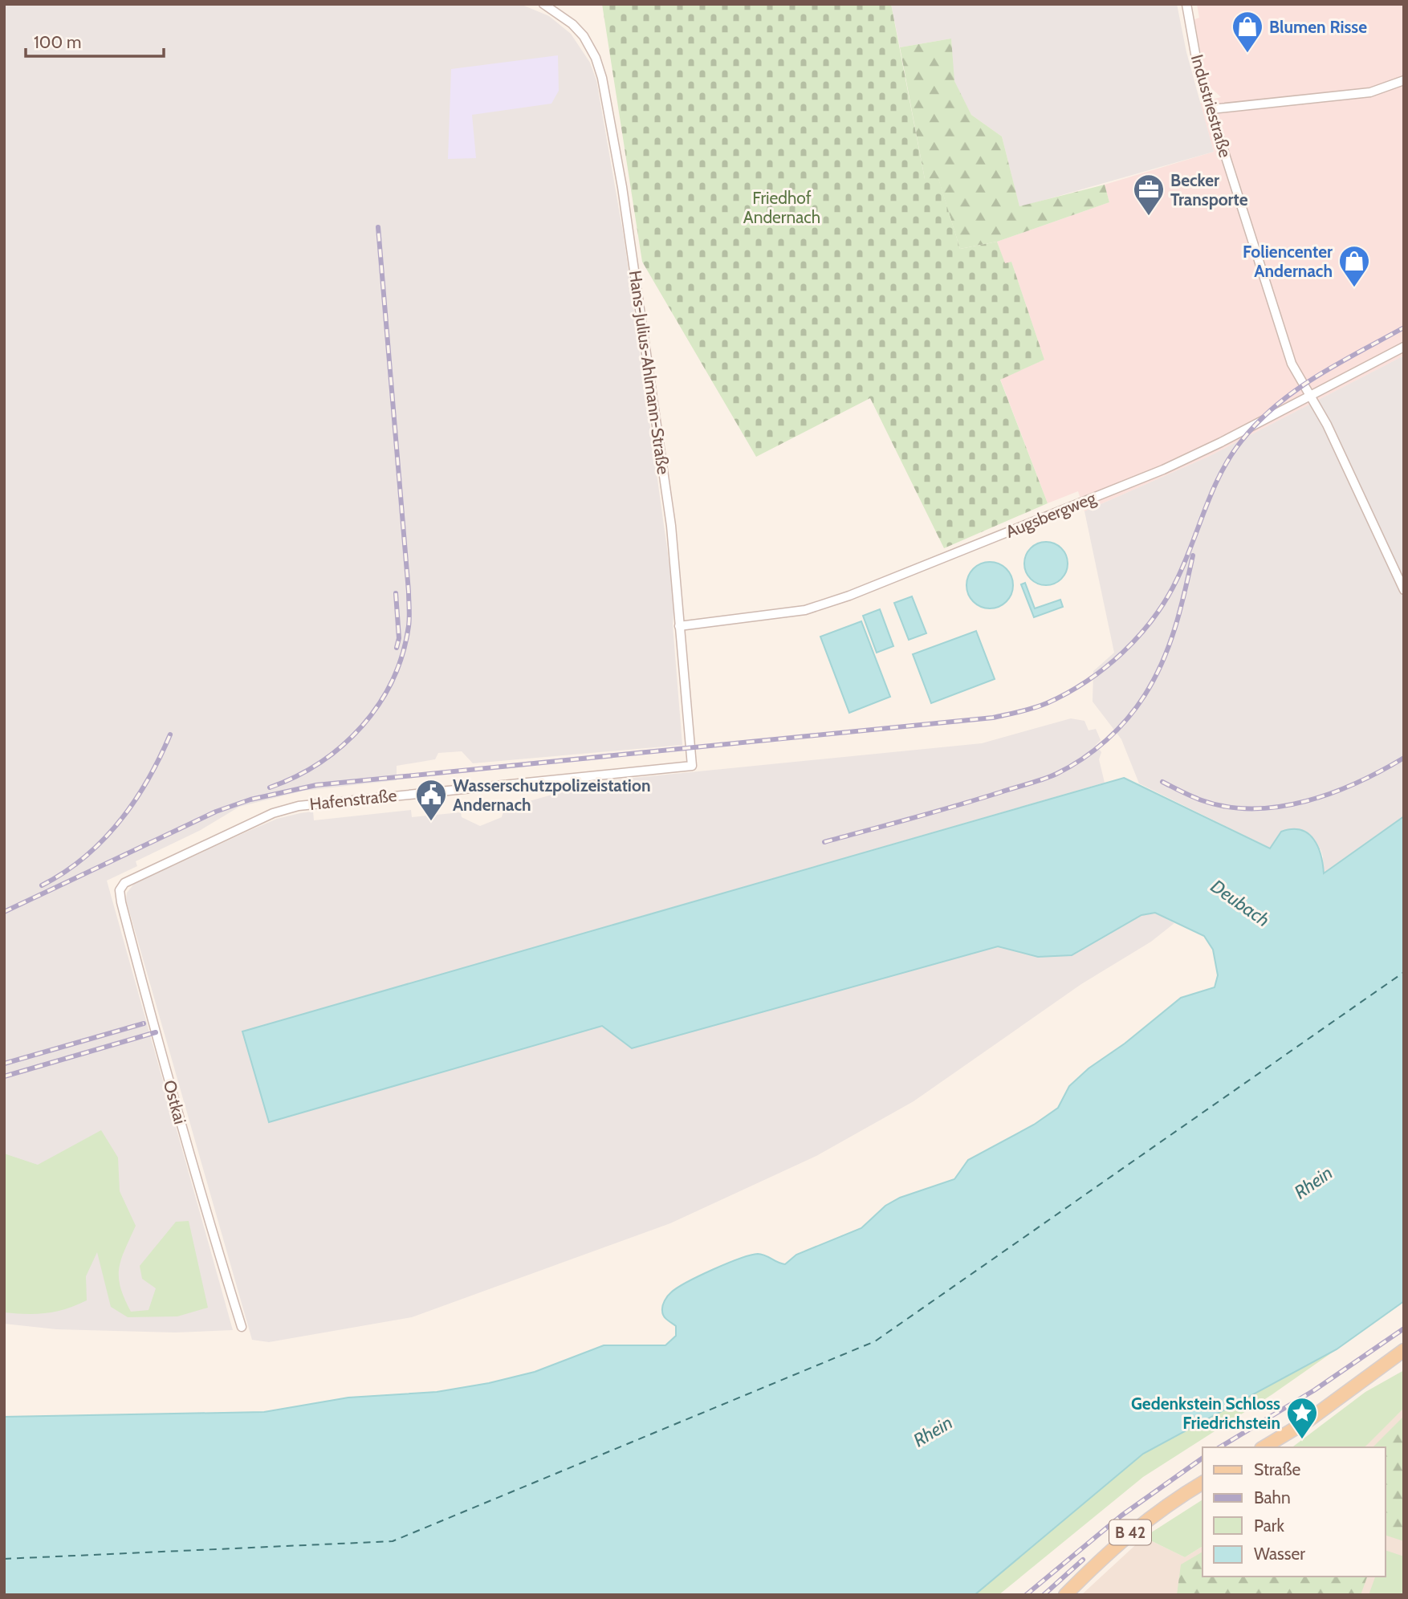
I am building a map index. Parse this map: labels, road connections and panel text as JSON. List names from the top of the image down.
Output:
{
  "streets": {
    "main road": ["B 42"],
    "street": [
      "Industriestraße",
      "Hans-Julius-Ahlmann-Straße",
      "Augsbergweg",
      "Hafenstraße",
      "Ostkai"
    ]
  },
  "crossings": [
    ["Industriestraße", "Augsbergweg"],
    ["Hans-Julius-Ahlmann-Straße", "Augsbergweg"],
    ["Hans-Julius-Ahlmann-Straße", "Hafenstraße"],
    ["Hafenstraße", "Ostkai"]
  ],
  "water": ["Deubach", "Rhein"],
  "parks": ["Friedhof Andernach"],
  "places": {
    "shop": ["Blumen Risse", "Foliencenter Andernach"],
    "office": ["Becker Transporte"],
    "public building": ["Wasserschutzpolizeistation Andernach"],
    "place": ["Gedenkstein Schloss Friedrichstein"]
  },
  "legend": [
    "Straße",
    "Bahn",
    "Park",
    "Wasser"
  ],
  "scale_bar": "100 m"
}
